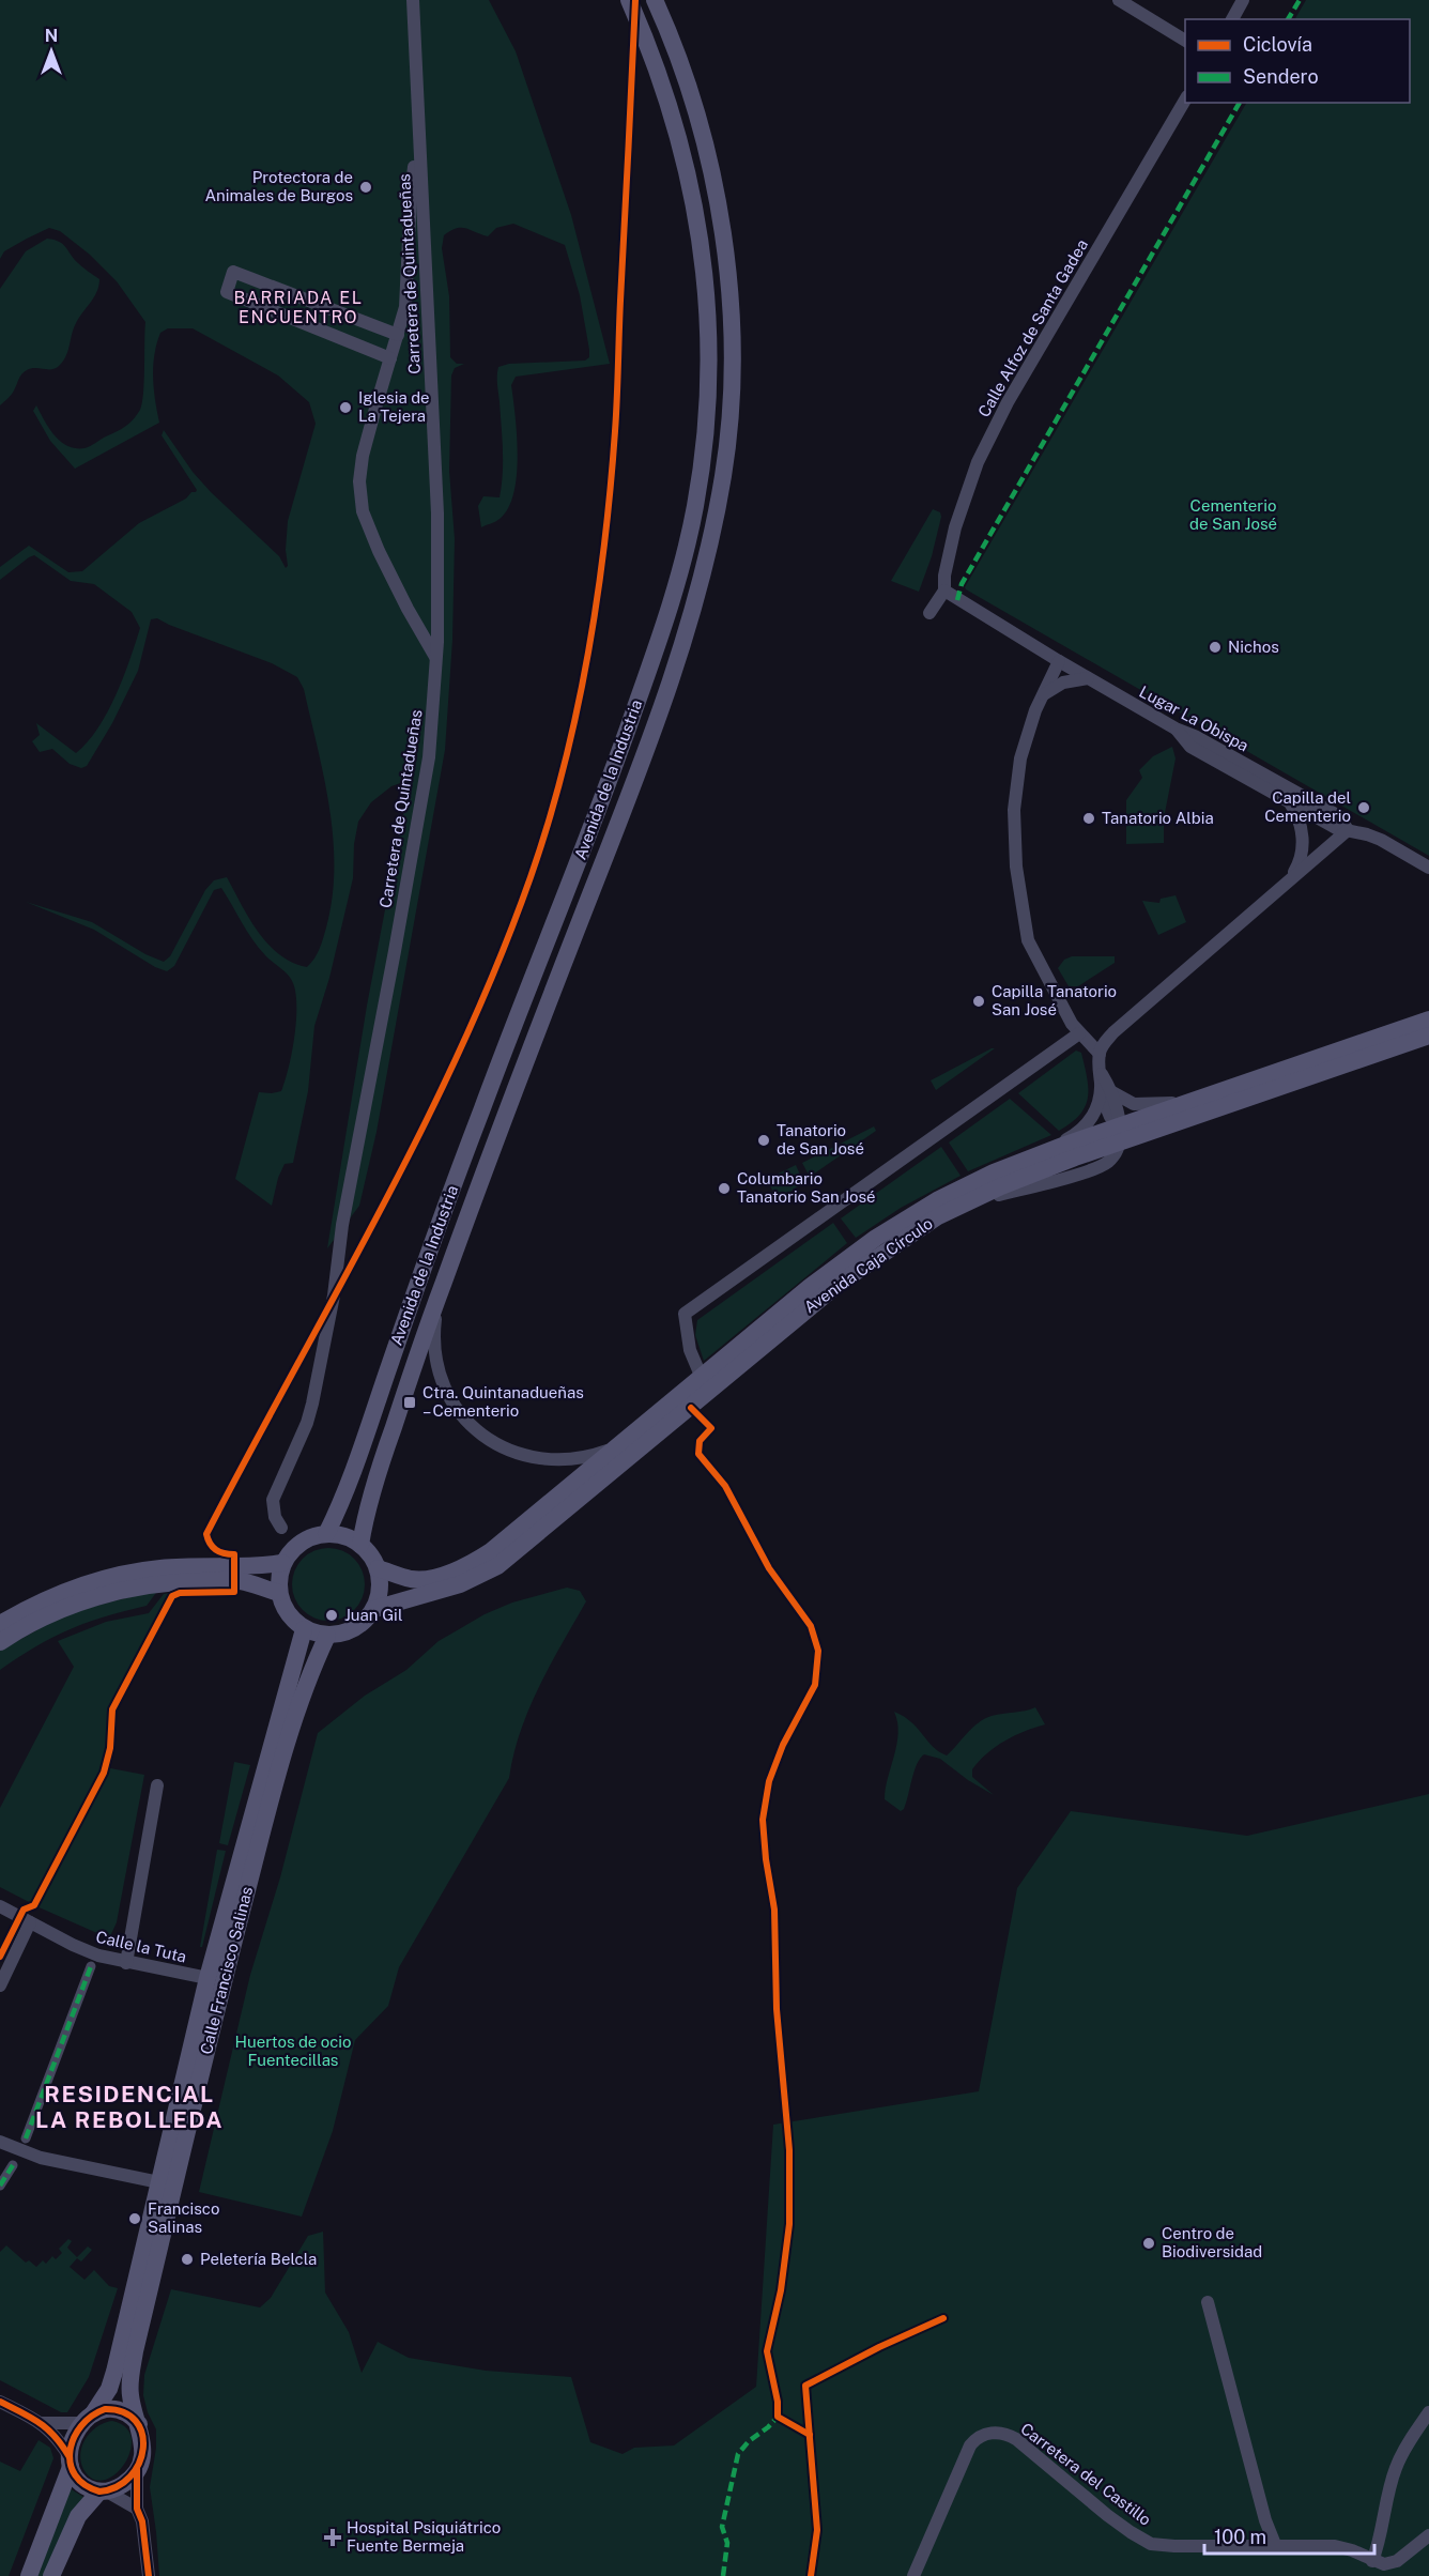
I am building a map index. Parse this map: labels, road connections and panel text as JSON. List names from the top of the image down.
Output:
{
  "streets": {
    "main road": ["Avenida de la Industria", "Avenida Caja Círculo", "Calle Francisco Salinas"],
    "street": [
      "Carretera de Quintadueñas",
      "Calle Alfoz de Santa Gadea",
      "Lugar La Obispa",
      "Calle la Tuta",
      "Carretera del Castillo"
    ]
  },
  "crossings": [
    ["Calle Alfoz de Santa Gadea", "Lugar La Obispa"],
    ["Avenida de la Industria", "Avenida Caja Círculo"],
    ["Avenida de la Industria", "Calle Francisco Salinas"],
    ["Avenida Caja Círculo", "Calle Francisco Salinas"],
    ["Calle la Tuta", "Calle Francisco Salinas"]
  ],
  "districts": ["BARRIADA EL ENCUENTRO", "RESIDENCIAL LA REBOLLEDA"],
  "parks": ["Cementerio de San José", "Huertos de ocio Fuentecillas"],
  "places": {
    "other": [
      "Protectora de Animales de Burgos",
      "Iglesia de La Tejera",
      "Nichos",
      "Capilla del Cementerio",
      "Tanatorio Albia",
      "Capilla Tanatorio San José",
      "Tanatorio de San José",
      "Columbario Tanatorio San José",
      "Juan Gil",
      "Francisco Salinas",
      "Centro de Biodiversidad",
      "Peletería Belcla"
    ],
    "transit": ["Ctra. Quintanadueñas – Cementerio"],
    "health": ["Hospital Psiquiátrico Fuente Bermeja"]
  },
  "legend": ["Ciclovía", "Sendero"],
  "scale_bar": "100 m",
  "north": "top"
}
